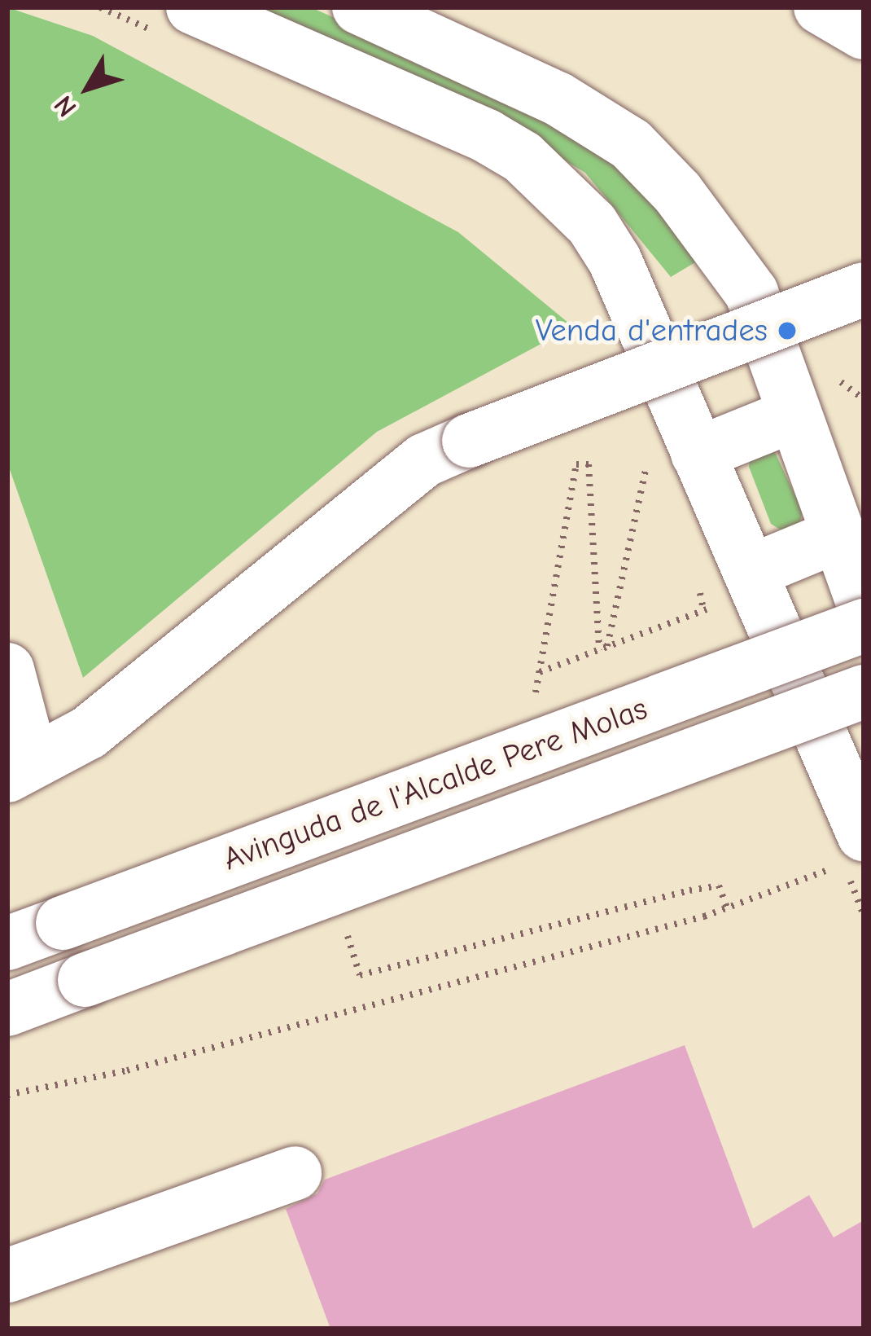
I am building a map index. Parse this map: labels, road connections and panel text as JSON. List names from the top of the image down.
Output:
{
  "streets": {
    "street": ["Avinguda de l'Alcalde Pere Molas"]
  },
  "places": ["Venda d'entrades"],
  "north": "bottom left"
}
